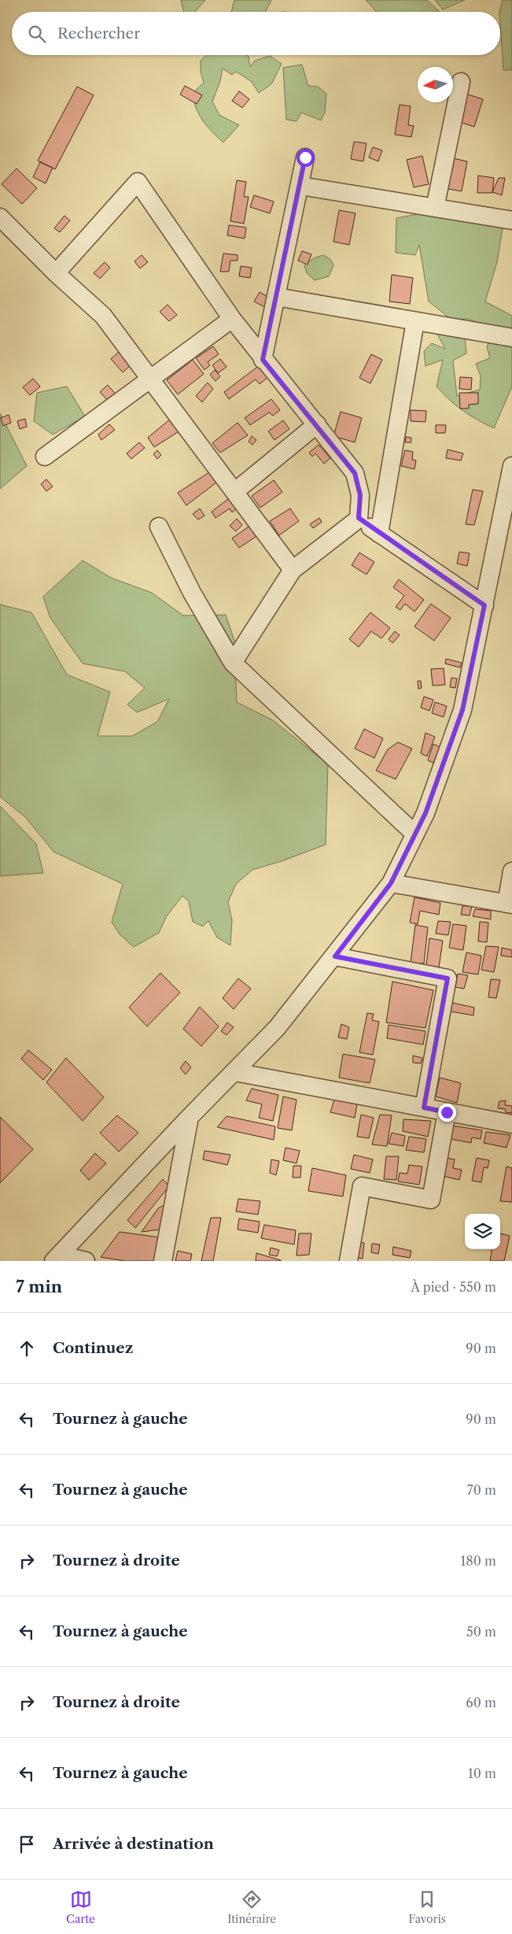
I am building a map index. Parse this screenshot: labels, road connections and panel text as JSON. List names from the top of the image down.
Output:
{
  "north": "left",
  "page": {
    "search": "Rechercher",
    "heading": ["7 min", "À pied · 550 m"],
    "list": [
      ["Continuez", "90 m"],
      ["Tournez à gauche", "90 m"],
      ["Tournez à gauche", "70 m"],
      ["Tournez à droite", "180 m"],
      ["Tournez à gauche", "50 m"],
      ["Tournez à droite", "60 m"],
      ["Tournez à gauche", "10 m"],
      "Arrivée à destination"
    ],
    "nav": ["Carte", "Itinéraire", "Favoris"]
  }
}
